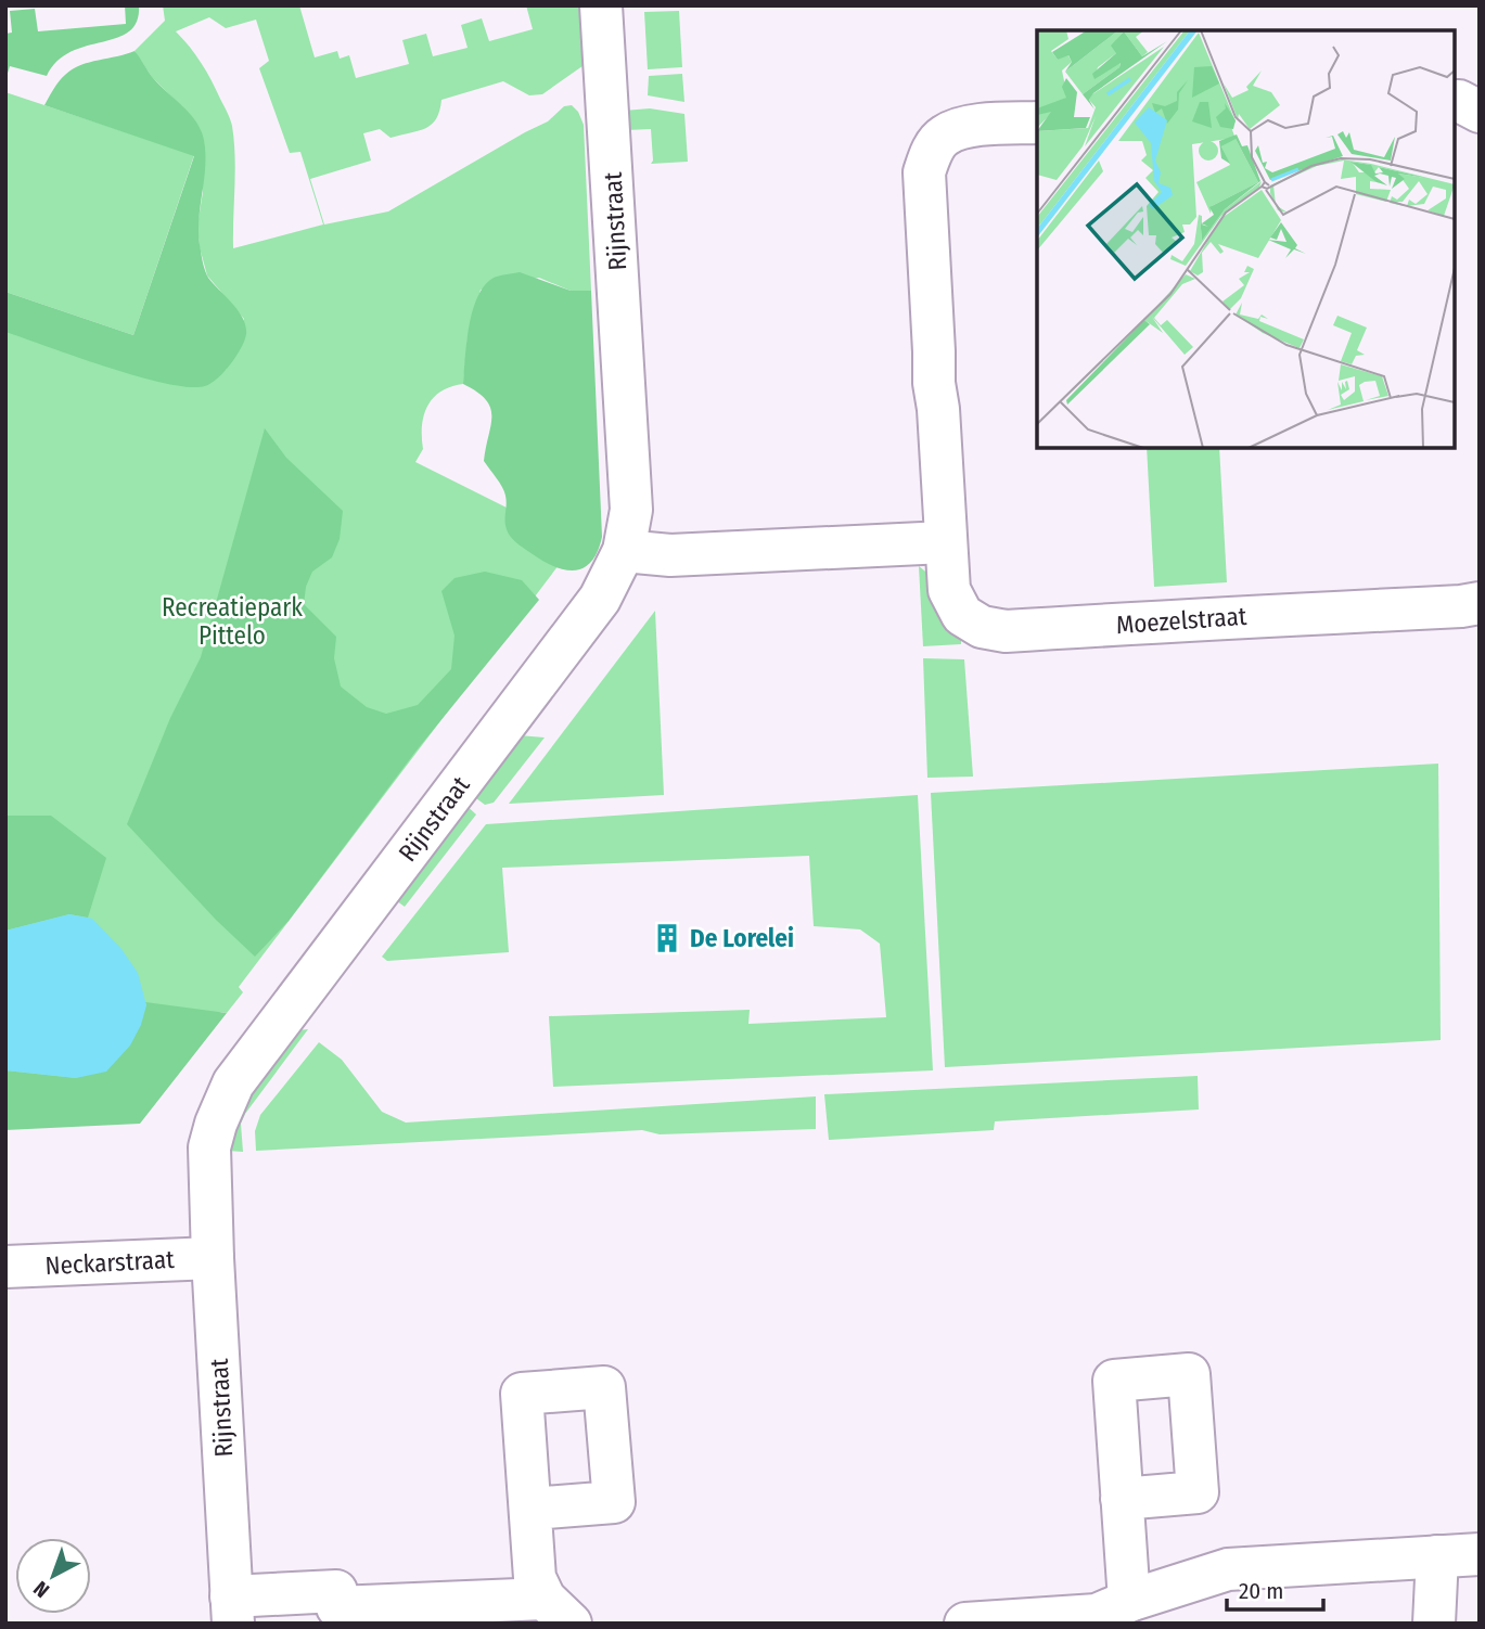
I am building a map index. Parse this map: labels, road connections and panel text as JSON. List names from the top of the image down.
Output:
{
  "streets": {
    "street": ["Rijnstraat", "Moezelstraat", "Neckarstraat"]
  },
  "crossings": [
    ["Rijnstraat", "Neckarstraat"]
  ],
  "parks": ["Recreatiepark Pittelo"],
  "places": {
    "building": ["De Lorelei"]
  },
  "scale_bar": "20 m",
  "north": "bottom left"
}
